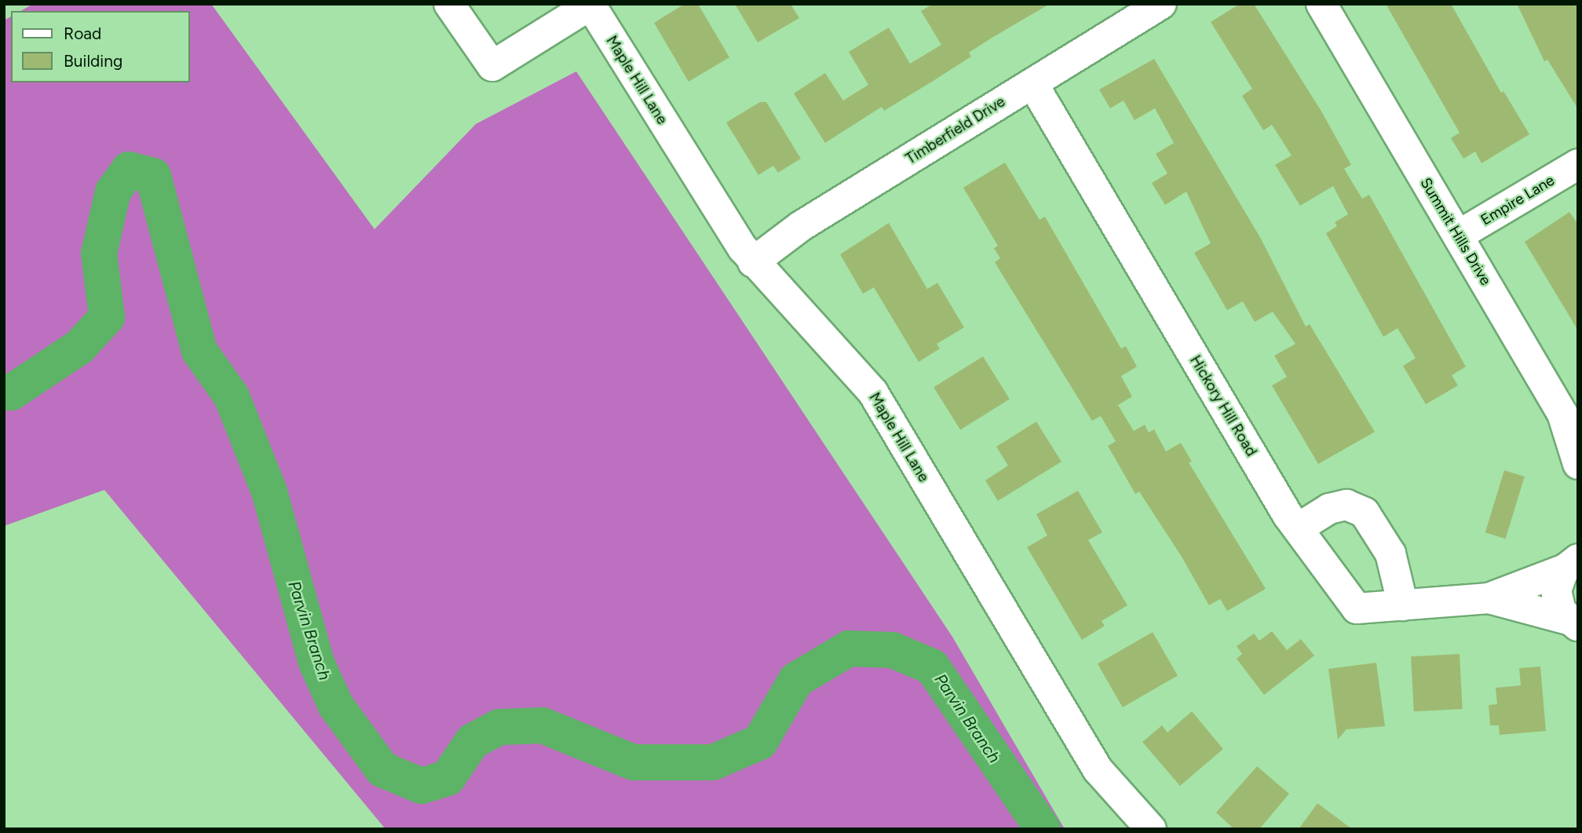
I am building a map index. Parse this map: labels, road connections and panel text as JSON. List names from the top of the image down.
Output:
{
  "streets": {
    "street": [
      "Maple Hill Lane",
      "Timberfield Drive",
      "Empire Lane",
      "Summit Hills Drive",
      "Hickory Hill Road"
    ]
  },
  "crossings": [
    ["Maple Hill Lane", "Timberfield Drive"],
    ["Timberfield Drive", "Hickory Hill Road"],
    ["Empire Lane", "Summit Hills Drive"]
  ],
  "water": ["Parvin Branch"],
  "legend": ["Road", "Building"]
}
